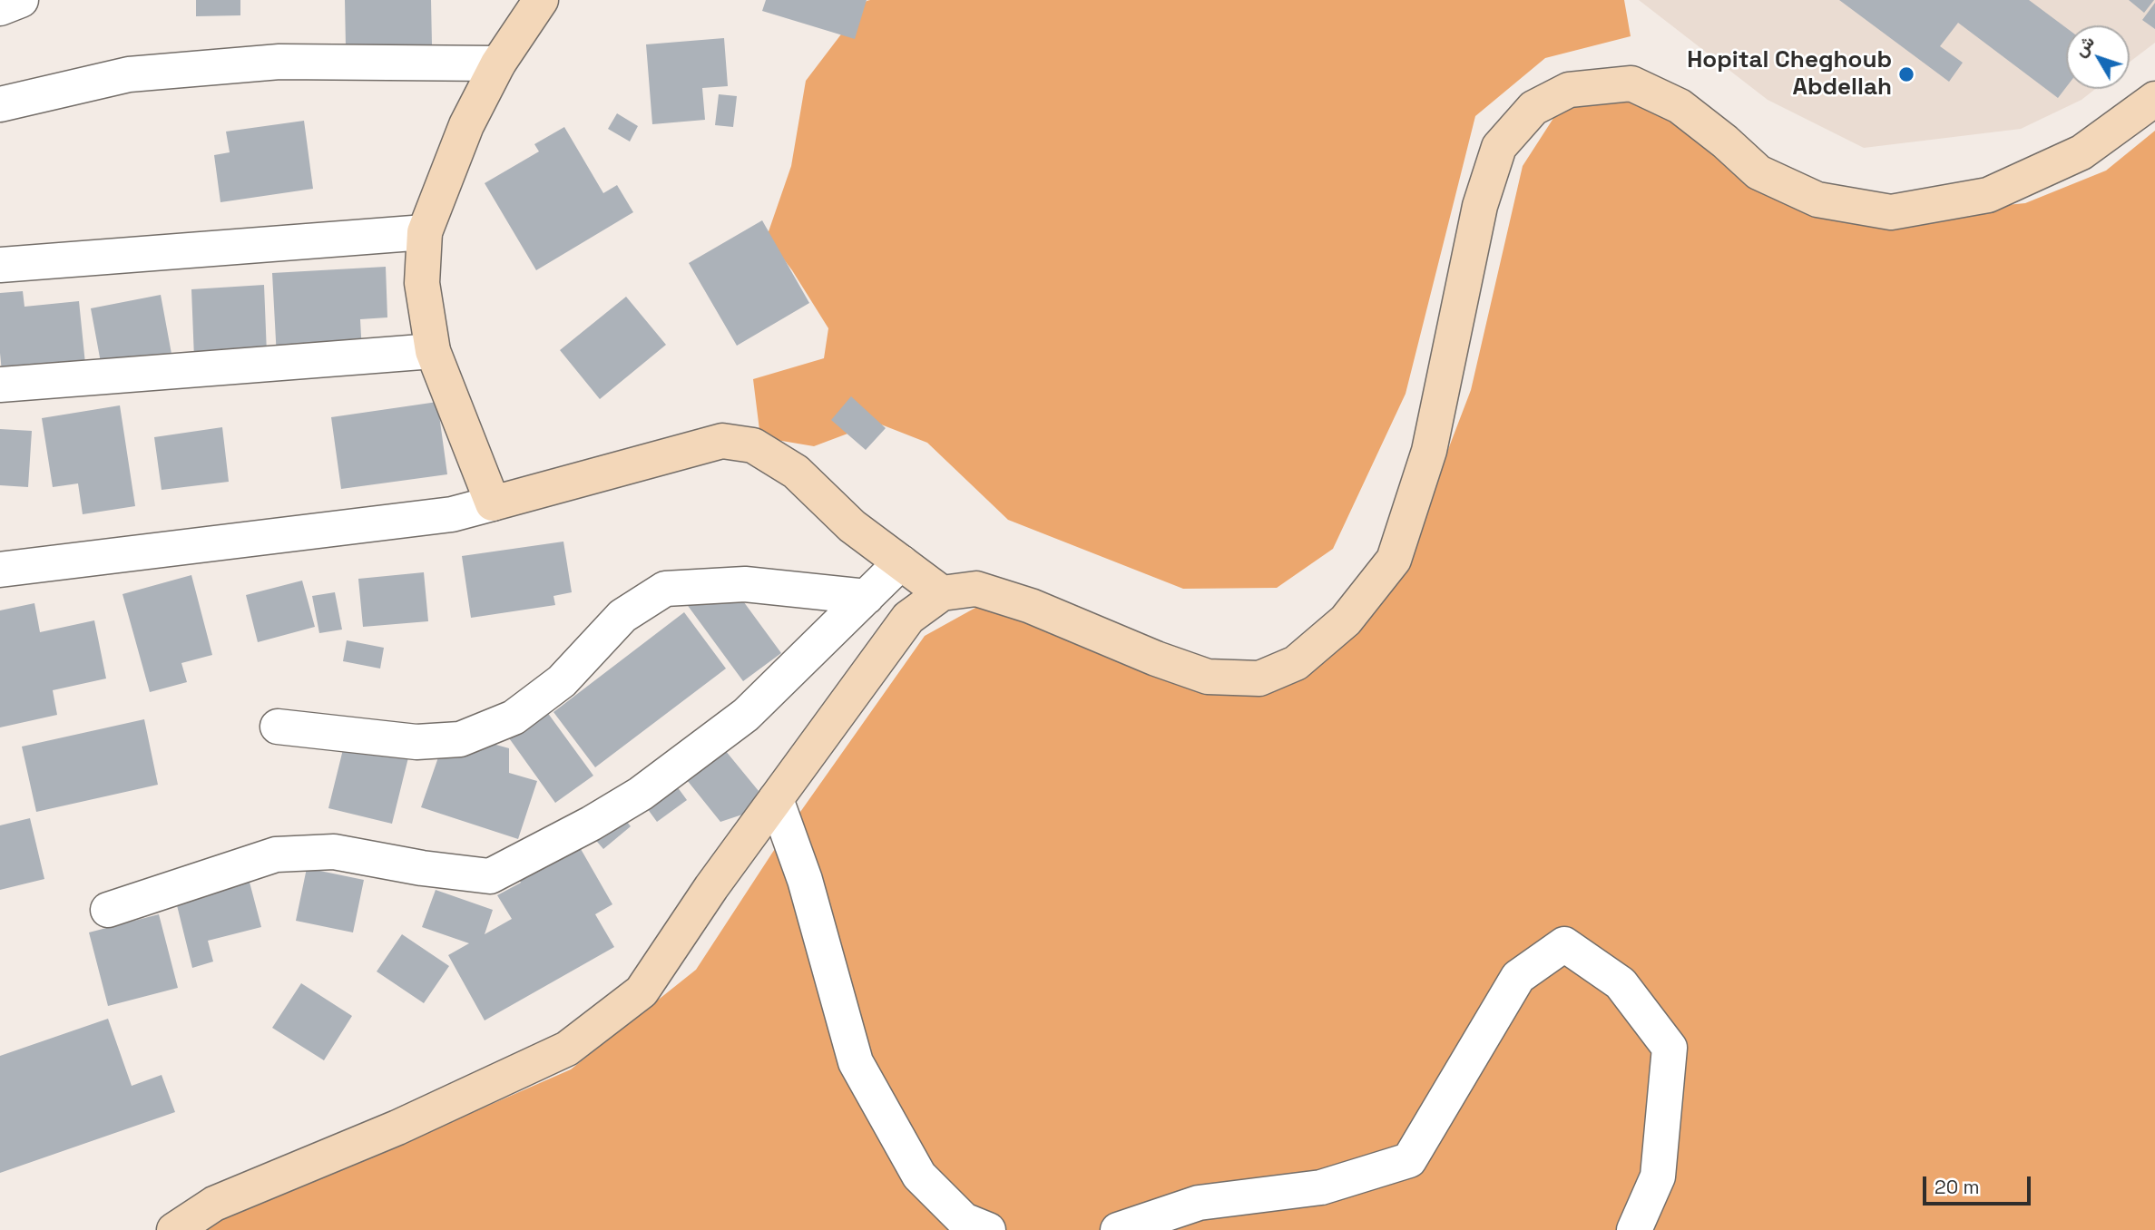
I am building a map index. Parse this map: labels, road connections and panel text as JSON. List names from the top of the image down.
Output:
{
  "places": ["Hopital Cheghoub Abdellah"],
  "scale_bar": "20 m",
  "north": "top left"
}
